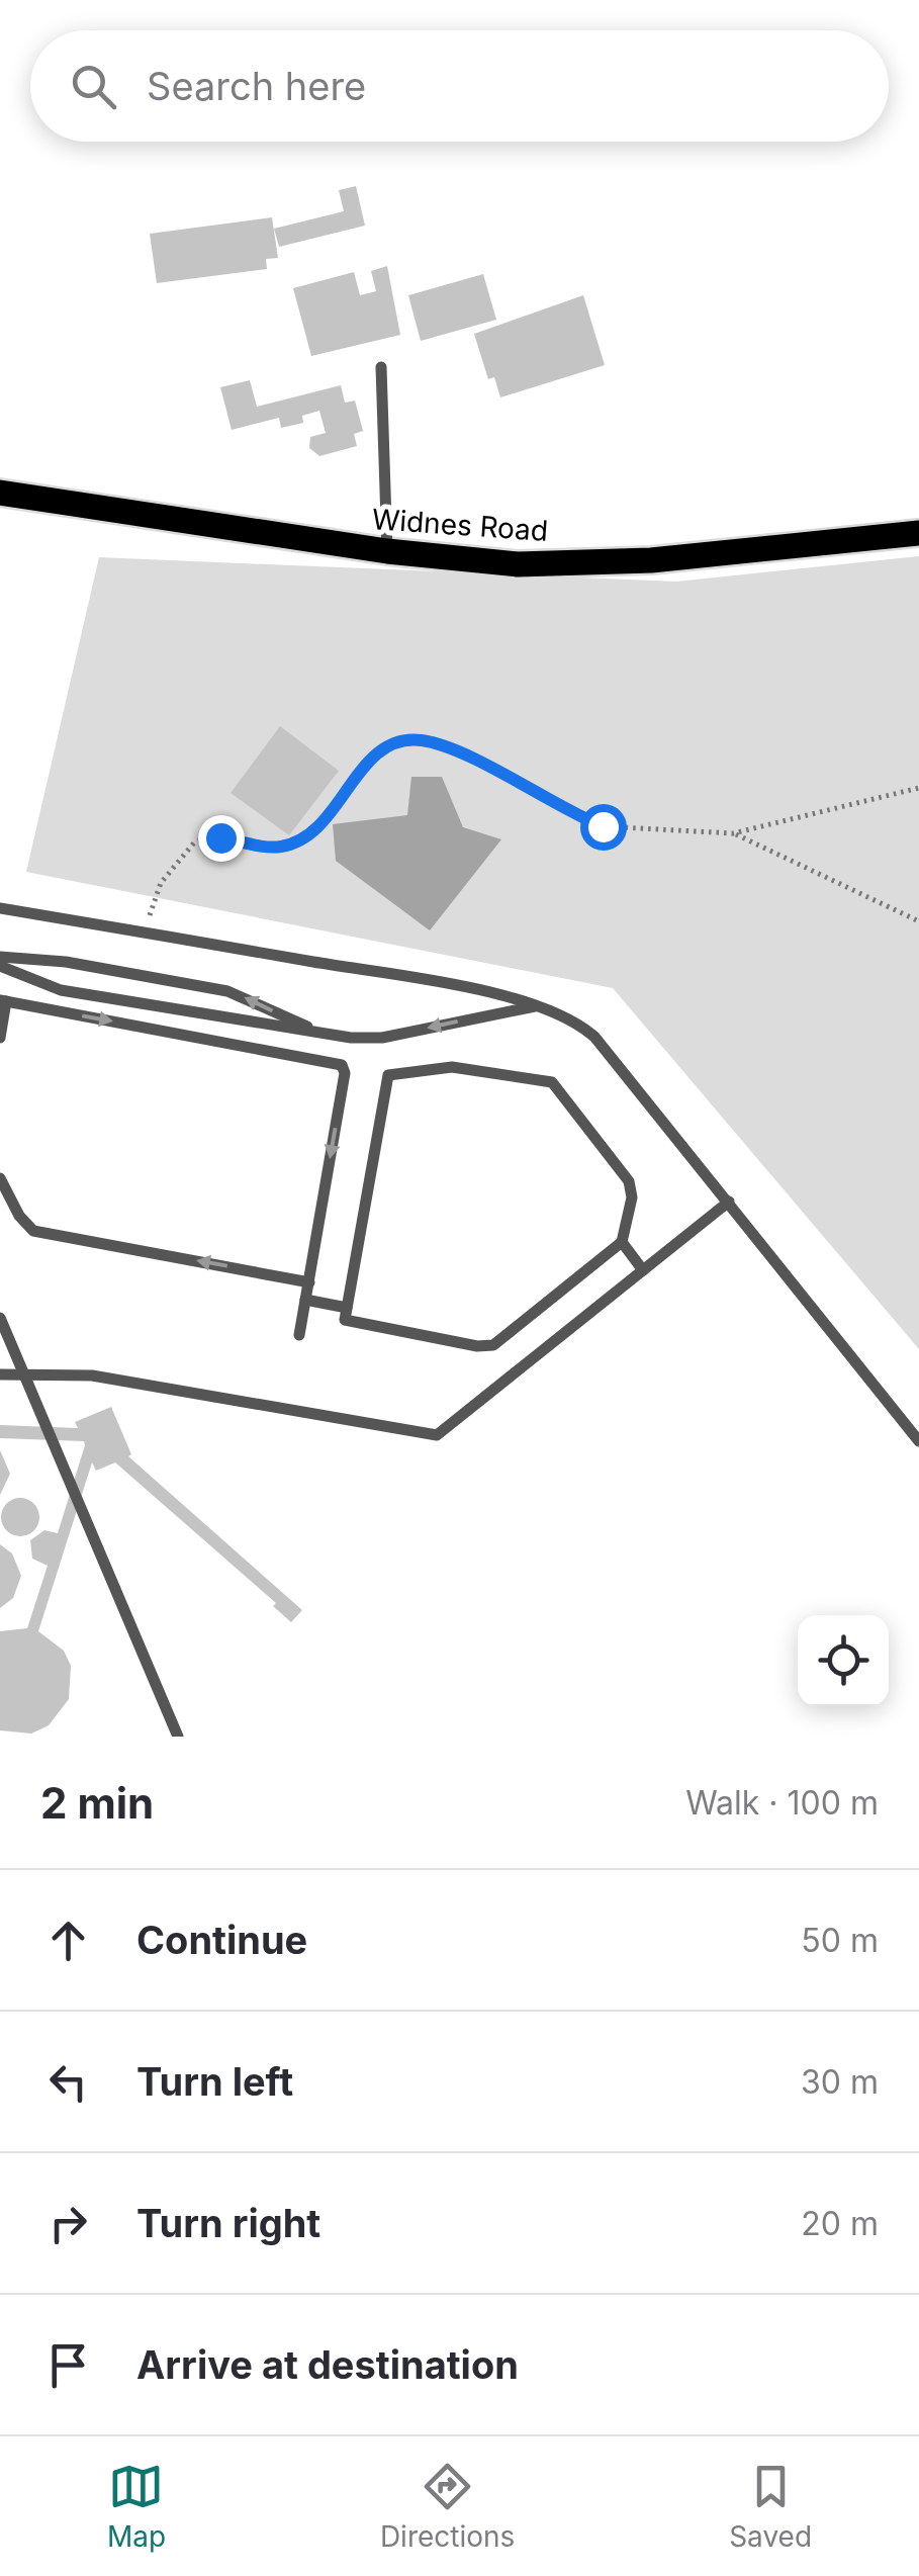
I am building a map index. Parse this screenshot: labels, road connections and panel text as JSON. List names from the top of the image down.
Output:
{
  "streets": {
    "main road": ["Widnes Road"]
  },
  "page": {
    "search": "Search here",
    "heading": ["2 min", "Walk · 100 m"],
    "list": [
      ["Continue", "50 m"],
      ["Turn left", "30 m"],
      ["Turn right", "20 m"],
      "Arrive at destination"
    ],
    "nav": ["Map", "Directions", "Saved"]
  }
}
